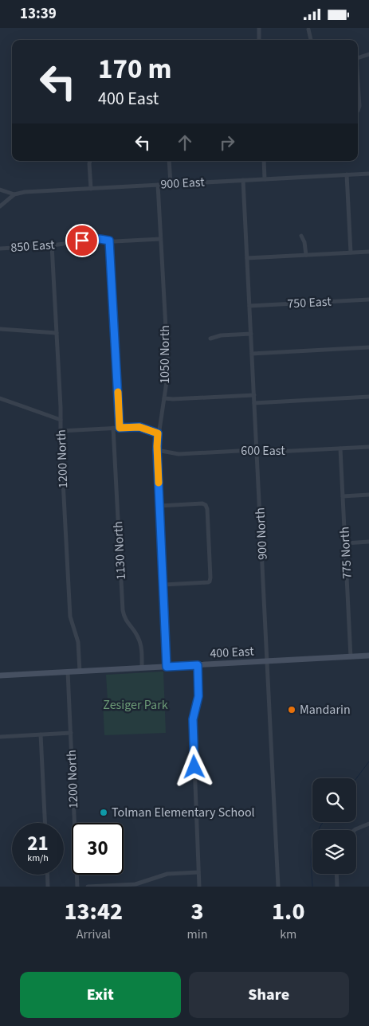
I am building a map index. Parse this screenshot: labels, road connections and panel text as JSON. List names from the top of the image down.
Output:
{
  "streets": {
    "main road": ["400 East"],
    "street": [
      "900 East",
      "850 East",
      "750 East",
      "1050 North",
      "600 East",
      "1200 North",
      "900 North",
      "1130 North",
      "775 North"
    ]
  },
  "crossings": [
    ["900 East", "1050 North"],
    ["900 East", "900 North"],
    ["850 East", "1050 North"],
    ["850 East", "1200 North"],
    ["750 East", "900 North"],
    ["1050 North", "600 East"],
    ["1050 North", "400 East"],
    ["600 East", "900 North"],
    ["600 East", "775 North"],
    ["1200 North", "400 East"],
    ["900 North", "400 East"],
    ["1130 North", "400 East"],
    ["775 North", "400 East"]
  ],
  "parks": ["Zesiger Park"],
  "places": ["Mandarin", "Tolman Elementary School"],
  "page": {
    "status": "13:39",
    "turn": ["170 m", "400 East"],
    "speed": "21 km/h",
    "limit": "30",
    "eta": [
      "13:42",
      "Arrival",
      "3",
      "min",
      "1.0",
      "km"
    ],
    "buttons": ["Exit", "Share"]
  }
}
